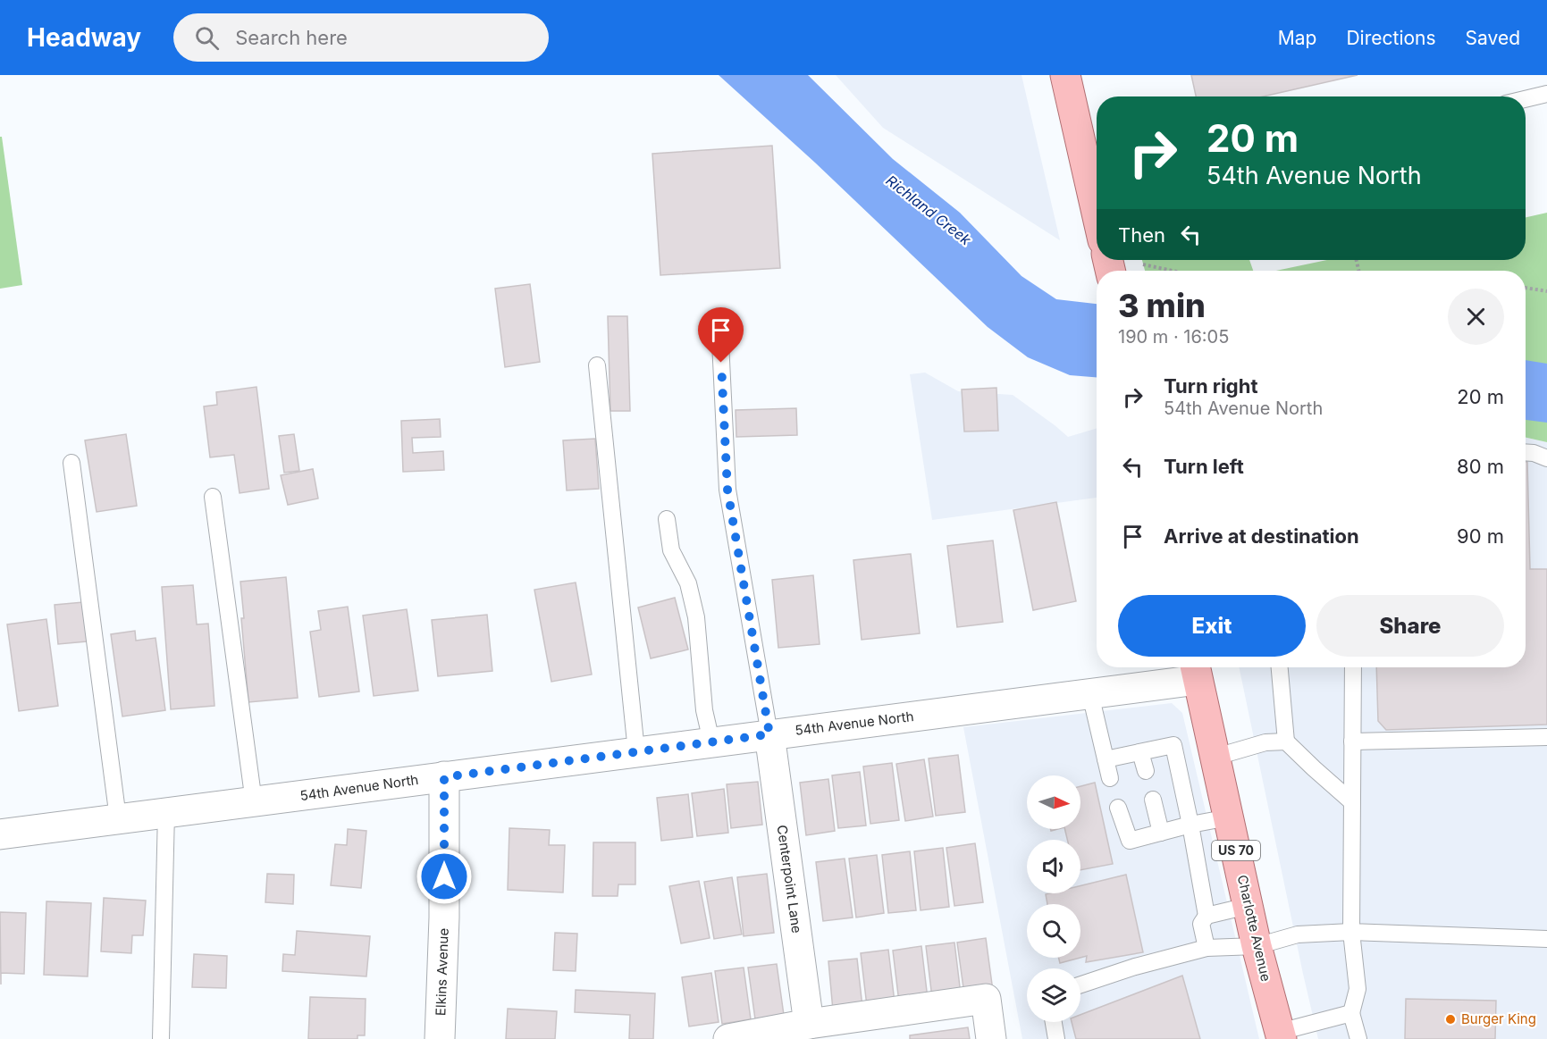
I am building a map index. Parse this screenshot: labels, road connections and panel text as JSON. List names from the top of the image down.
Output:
{
  "streets": {
    "main road": ["US 70", "Charlotte Avenue"],
    "street": ["54th Avenue North", "Centerpoint Lane", "Elkins Avenue"]
  },
  "crossings": [
    ["54th Avenue North", "Centerpoint Lane"],
    ["54th Avenue North", "Charlotte Avenue"],
    ["54th Avenue North", "Elkins Avenue"]
  ],
  "water": ["Richland Creek"],
  "places": ["Burger King"],
  "north": "right",
  "page": {
    "header": "Headway",
    "search": "Search here",
    "nav": ["Map", "Directions", "Saved"],
    "turn": ["20 m", "54th Avenue North"],
    "then": "Then",
    "heading": ["3 min", "190 m · 16:05"],
    "list": [
      {
        "name": "Turn right",
        "note": "54th Avenue North",
        "value": "20 m"
      },
      {
        "name": "Turn left",
        "value": "80 m"
      },
      {
        "name": "Arrive at destination",
        "value": "90 m"
      }
    ],
    "buttons": ["Exit", "Share"]
  }
}
